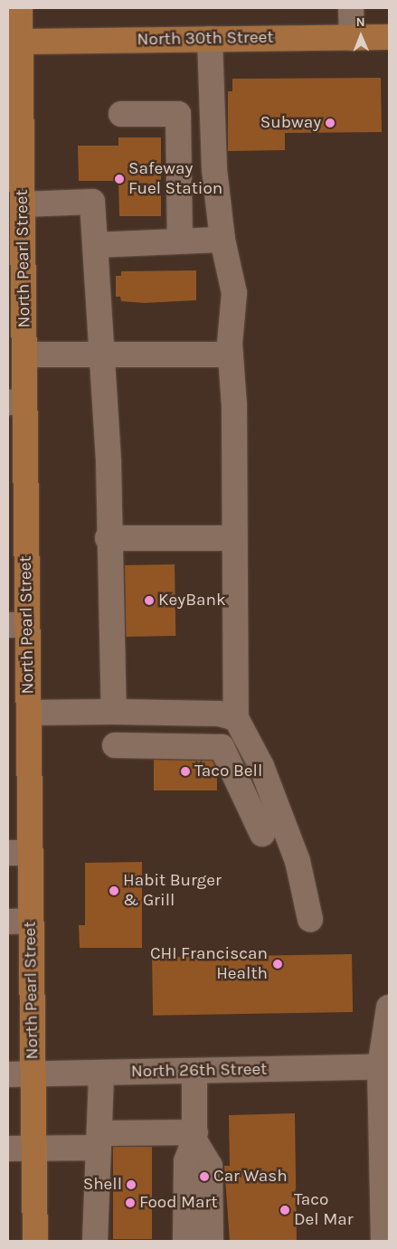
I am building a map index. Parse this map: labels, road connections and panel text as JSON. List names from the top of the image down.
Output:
{
  "streets": {
    "main road": ["North 30th Street", "North Pearl Street"],
    "street": ["North 26th Street"]
  },
  "crossings": [
    ["North 30th Street", "North Pearl Street"],
    ["North Pearl Street", "North 26th Street"]
  ],
  "places": [
    "Subway",
    "Safeway Fuel Station",
    "KeyBank",
    "Taco Bell",
    "Habit Burger & Grill",
    "CHI Franciscan Health",
    "Car Wash",
    "Shell",
    "Food Mart",
    "Taco Del Mar"
  ],
  "north": "top"
}
